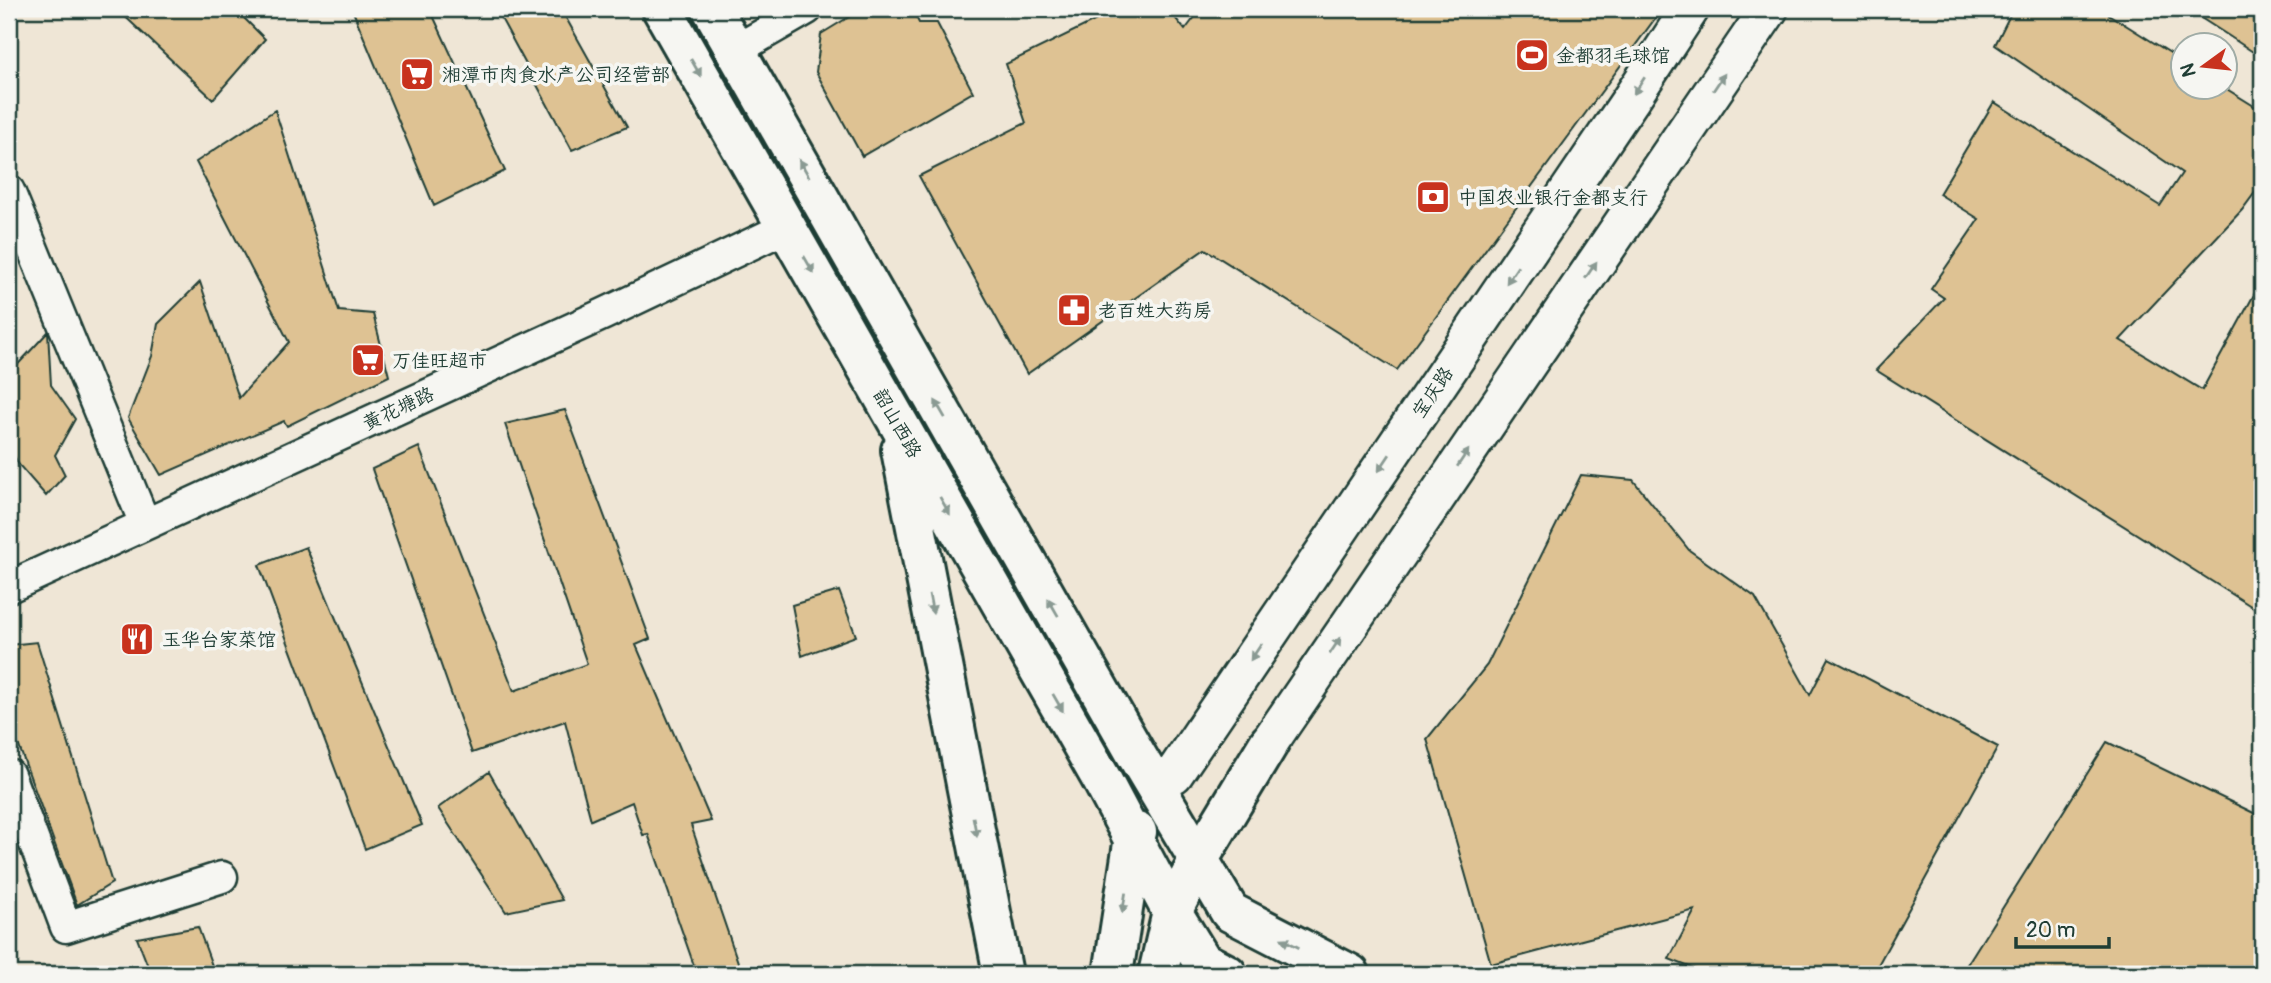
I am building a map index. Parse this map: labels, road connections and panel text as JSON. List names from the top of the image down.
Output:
{
  "streets": {
    "main road": ["韶山西路"],
    "street": ["宝庆路", "黄花塘路"]
  },
  "crossings": [
    ["黄花塘路", "韶山西路"]
  ],
  "places": {
    "sports": ["金都羽毛球馆"],
    "supermarket": ["湘潭市肉食水产公司经营部", "万佳旺超市"],
    "bank": ["中国农业银行金都支行"],
    "pharmacy": ["老百姓大药房"],
    "restaurant": ["玉华台家菜馆"]
  },
  "scale_bar": "20 m",
  "north": "left"
}
